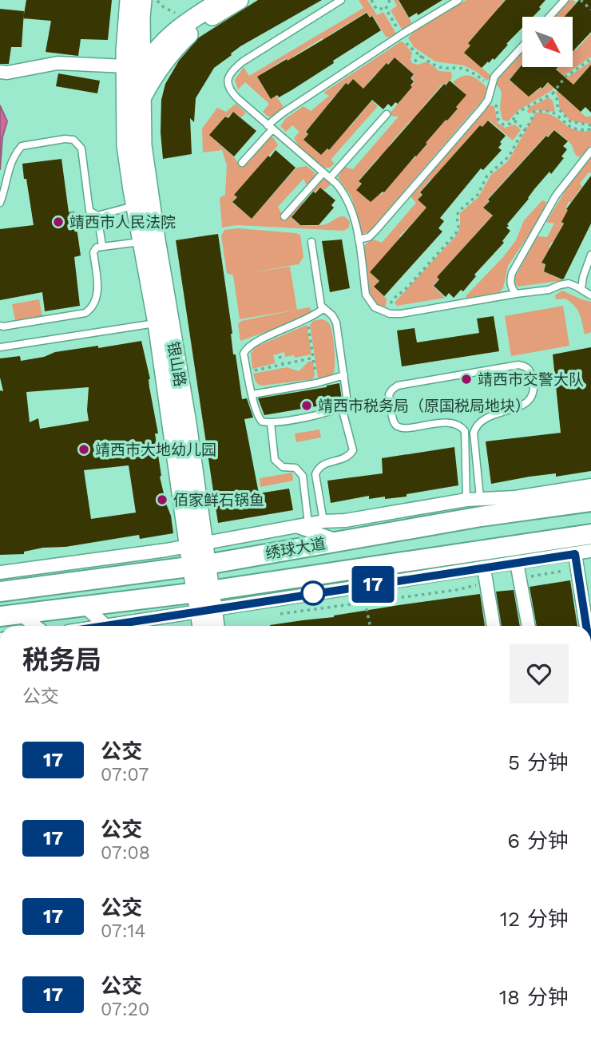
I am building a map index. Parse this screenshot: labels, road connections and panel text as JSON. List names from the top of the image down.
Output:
{
  "streets": {
    "main road": ["银山路", "绣球大道"]
  },
  "crossings": [
    ["银山路", "绣球大道"]
  ],
  "places": [
    "靖西市人民法院",
    "靖西市交警大队",
    "靖西市税务局（原国税局地块）",
    "靖西市大地幼儿园",
    "佰家鲜石锅鱼"
  ],
  "lines": ["bus line 17"],
  "north": "bottom right",
  "page": {
    "on_map": "17",
    "heading": ["税务局", "公交"],
    "list": [
      {
        "mark": "17",
        "name": "公交",
        "note": "07:07",
        "value": "5 分钟"
      },
      {
        "mark": "17",
        "name": "公交",
        "note": "07:08",
        "value": "6 分钟"
      },
      {
        "mark": "17",
        "name": "公交",
        "note": "07:14",
        "value": "12 分钟"
      },
      {
        "mark": "17",
        "name": "公交",
        "note": "07:20",
        "value": "18 分钟"
      }
    ]
  }
}
